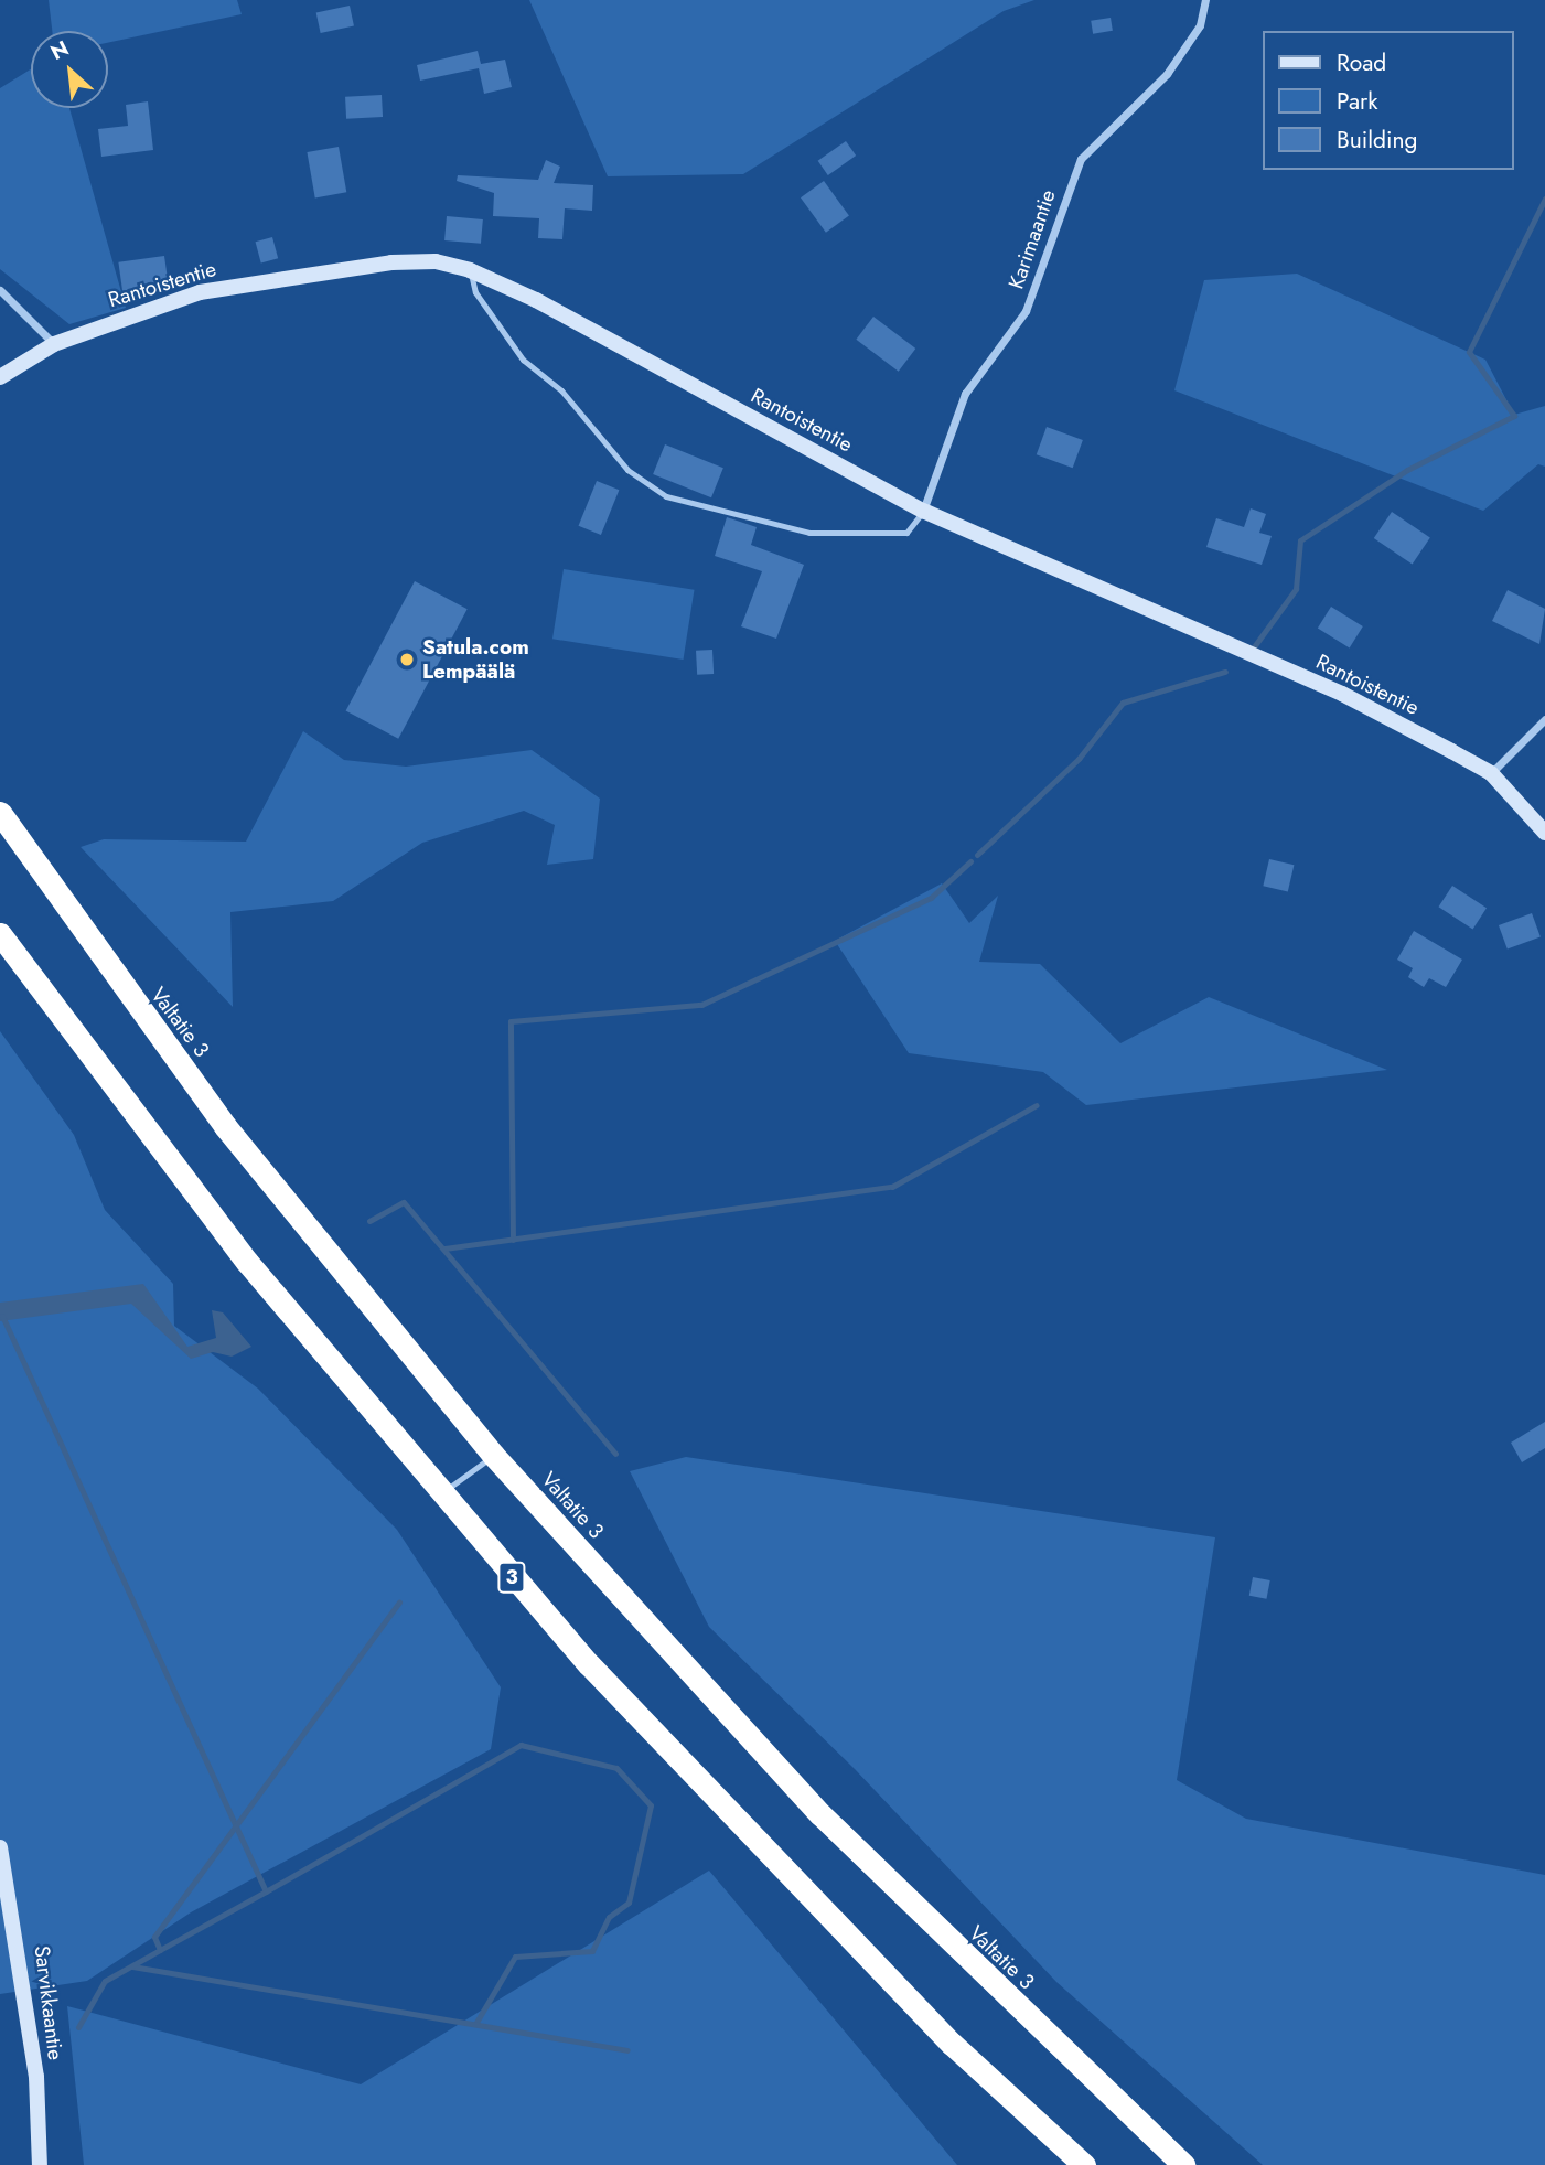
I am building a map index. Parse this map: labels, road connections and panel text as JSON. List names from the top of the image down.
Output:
{
  "streets": {
    "highway": ["Valtatie 3", "3"],
    "street": ["Karimaantie", "Rantoistentie", "Sarvikkaantie"]
  },
  "crossings": [
    ["Karimaantie", "Rantoistentie"]
  ],
  "places": ["Satula.com Lempäälä"],
  "legend": ["Road", "Park", "Building"],
  "north": "top left"
}
